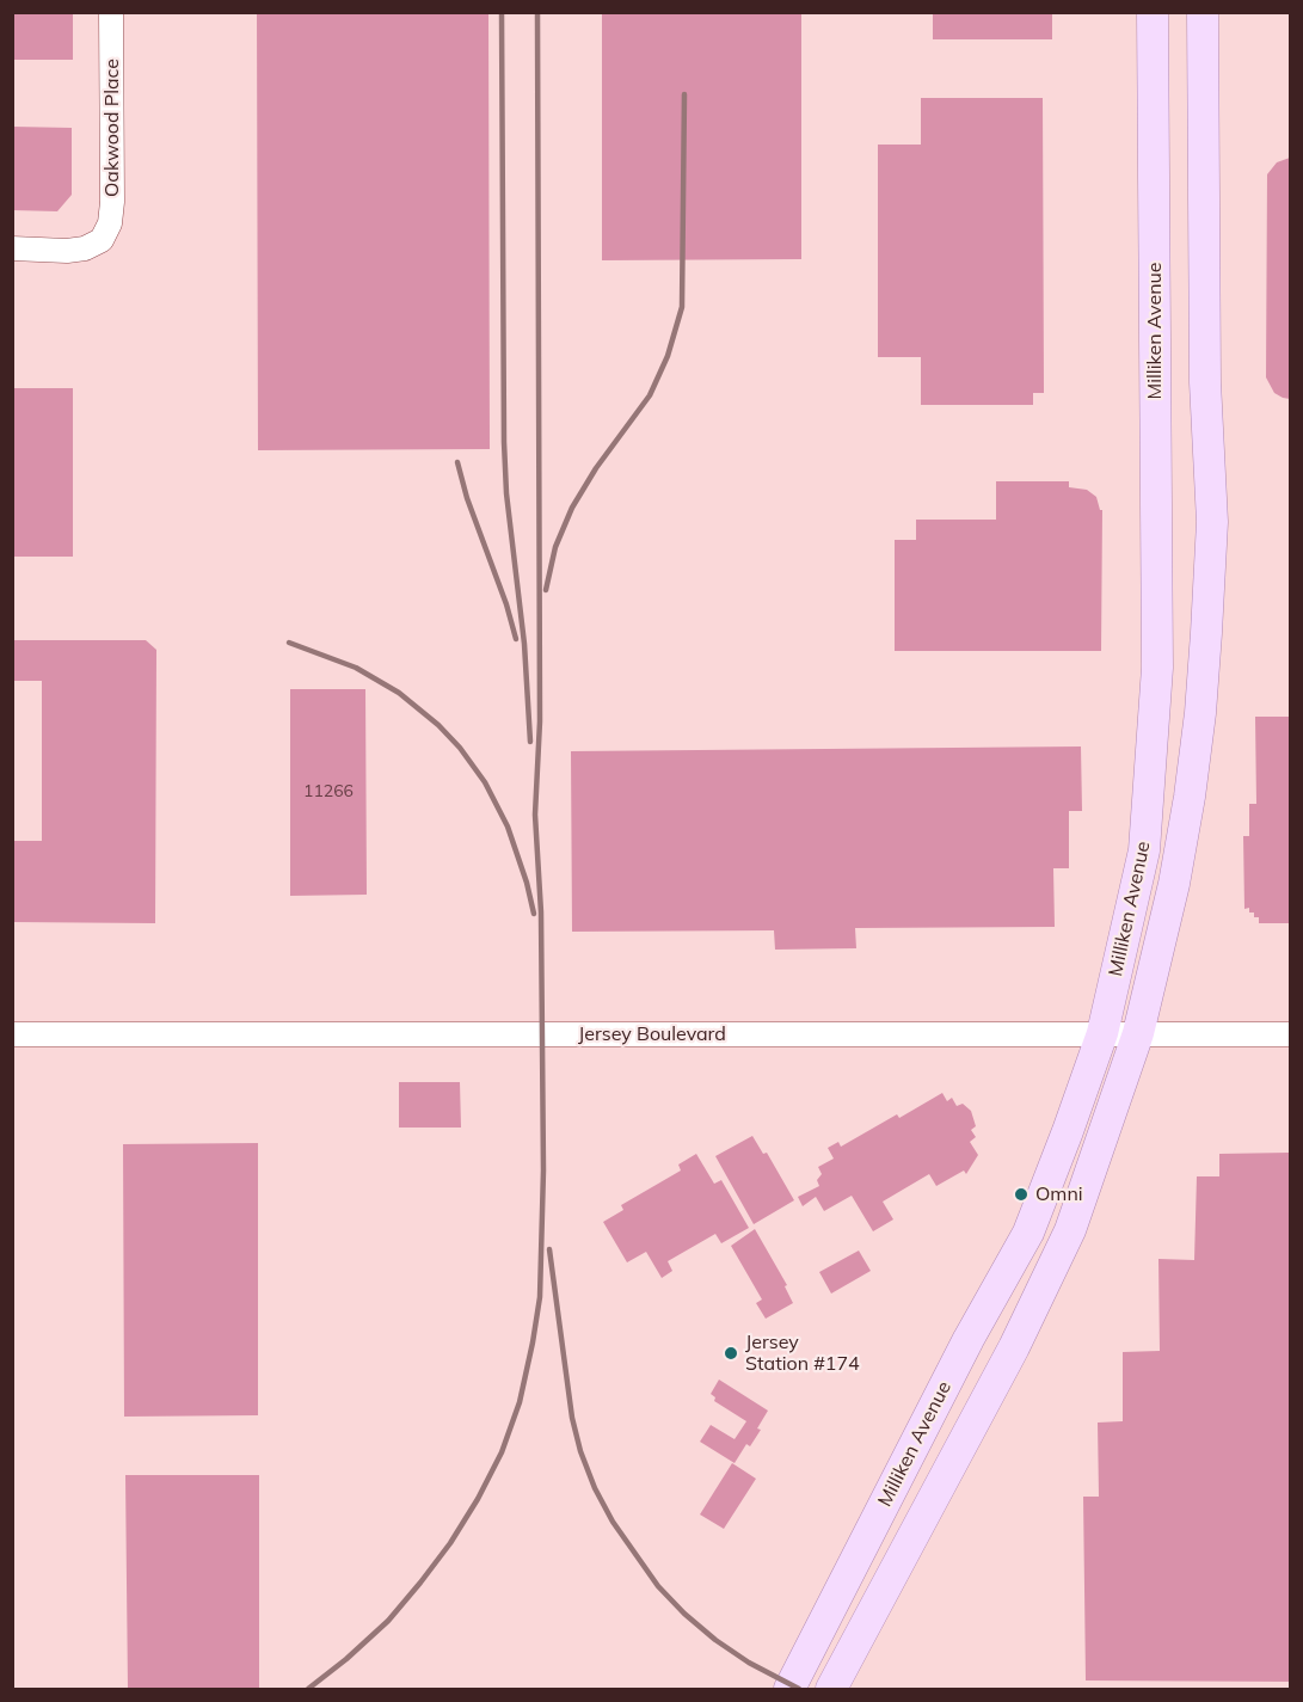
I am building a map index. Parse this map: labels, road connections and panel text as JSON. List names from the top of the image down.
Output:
{
  "streets": {
    "main road": ["Milliken Avenue"],
    "street": ["Oakwood Place", "Jersey Boulevard"]
  },
  "crossings": [
    ["Milliken Avenue", "Jersey Boulevard"]
  ],
  "places": ["Omni", "Jersey Station #174"],
  "house_numbers": ["11266"]
}
